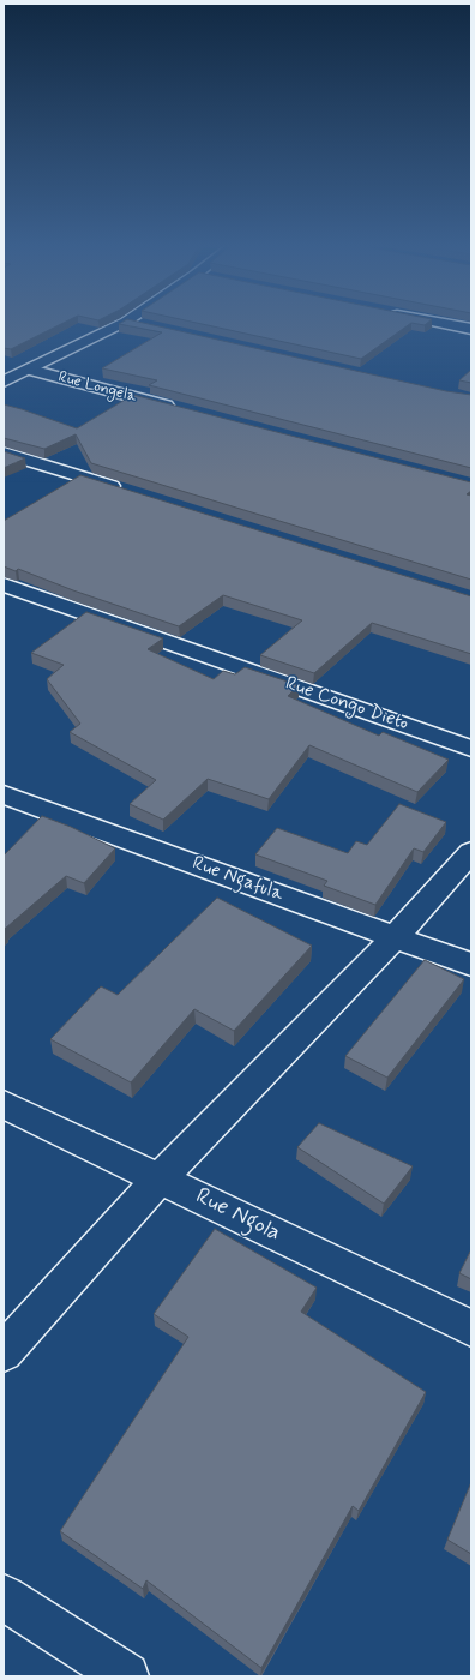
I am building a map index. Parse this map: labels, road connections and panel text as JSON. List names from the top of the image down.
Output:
{
  "streets": {
    "street": [
      "Rue Longela",
      "Rue Congo Dieto",
      "Rue Ngafula",
      "Rue Ngola"
    ]
  }
}
